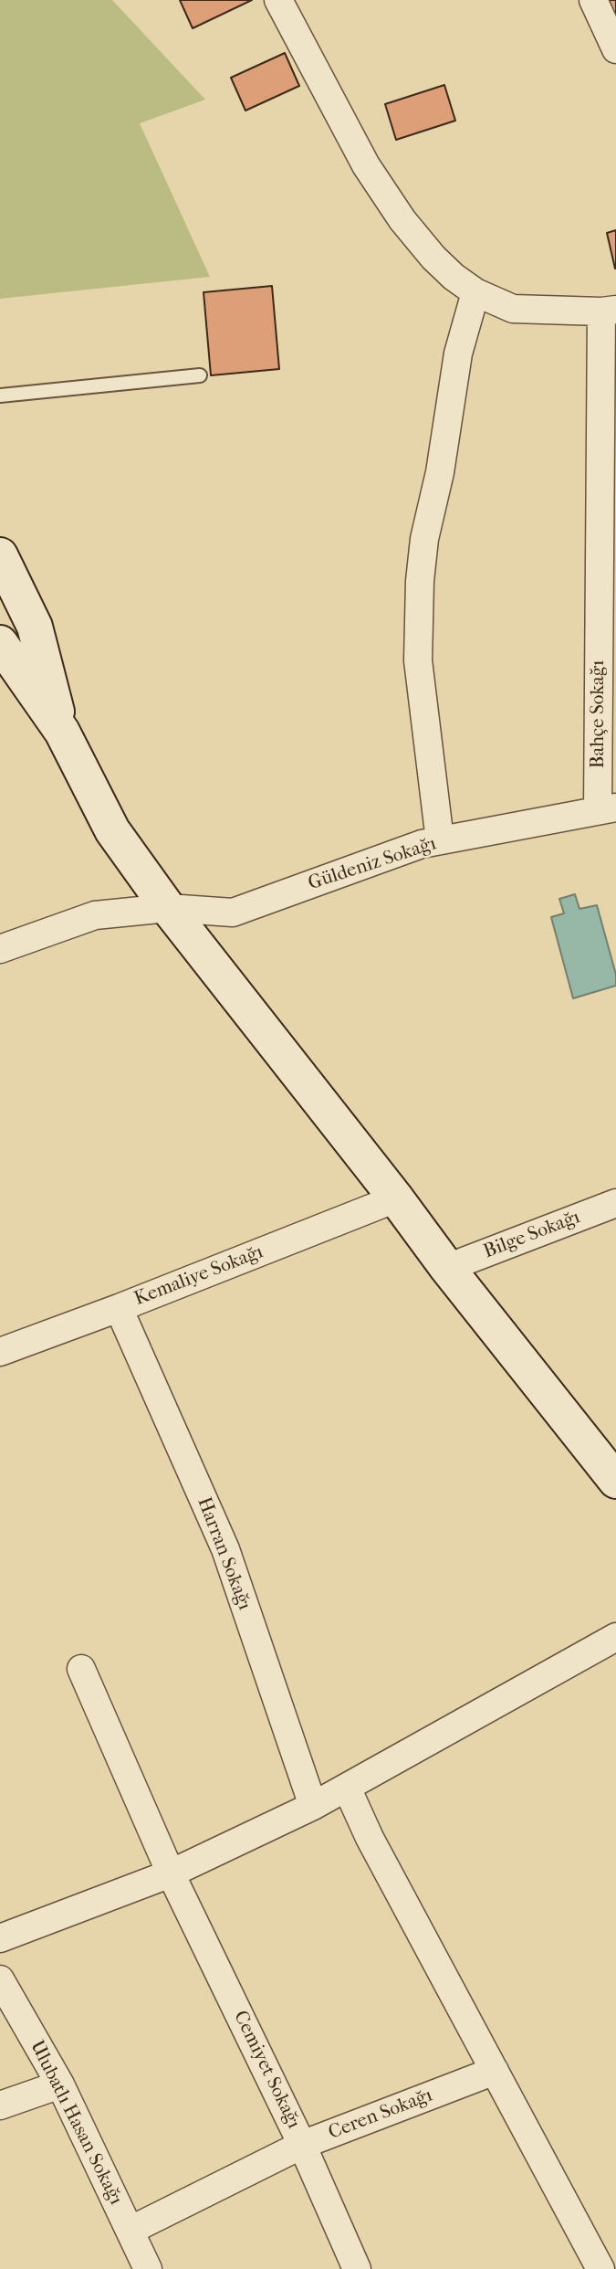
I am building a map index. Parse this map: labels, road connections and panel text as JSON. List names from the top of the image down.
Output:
{
  "streets": {
    "street": [
      "Bahçe Sokağı",
      "Güldeniz Sokağı",
      "Bilge Sokağı",
      "Kemaliye Sokağı",
      "Harran Sokağı",
      "Cemiyet Sokağı",
      "Ceren Sokağı",
      "Ulubatlı Hasan Sokağı"
    ]
  },
  "crossings": [
    ["Bahçe Sokağı", "Güldeniz Sokağı"],
    ["Kemaliye Sokağı", "Harran Sokağı"],
    ["Cemiyet Sokağı", "Ceren Sokağı"],
    ["Ceren Sokağı", "Ulubatlı Hasan Sokağı"]
  ]
}
